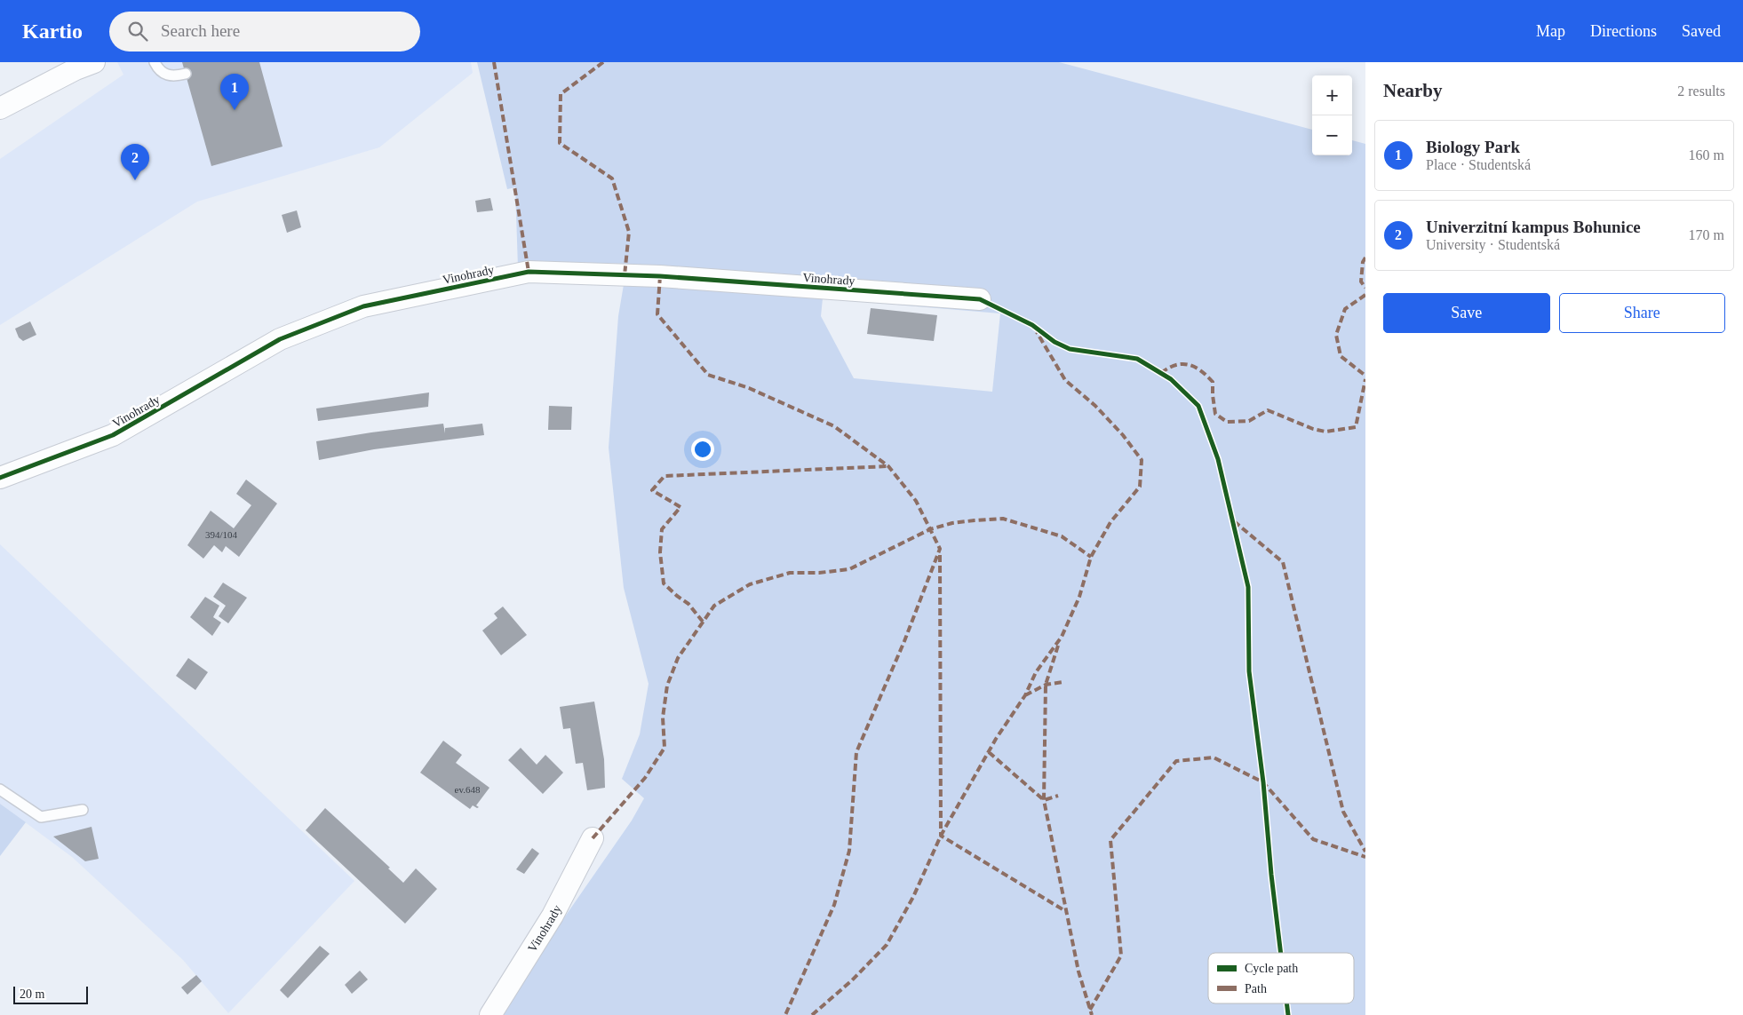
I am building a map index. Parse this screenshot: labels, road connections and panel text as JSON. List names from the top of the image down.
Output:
{
  "streets": {
    "street": ["Vinohrady"]
  },
  "house_numbers": ["394/104", "ev.648"],
  "legend": ["Cycle path", "Path"],
  "scale_bar": "20 m",
  "page": {
    "header": "Kartio",
    "search": "Search here",
    "nav": ["Map", "Directions", "Saved"],
    "heading": ["Nearby", "2 results"],
    "pins": ["1", "2"],
    "map_buttons": ["+", "−"],
    "list": [
      {
        "mark": "1",
        "name": "Biology Park",
        "note": "Place · Studentská",
        "value": "160 m"
      },
      {
        "mark": "2",
        "name": "Univerzitní kampus Bohunice",
        "note": "University · Studentská",
        "value": "170 m"
      }
    ],
    "buttons": ["Save", "Share"],
    "scale": "20 m"
  }
}
